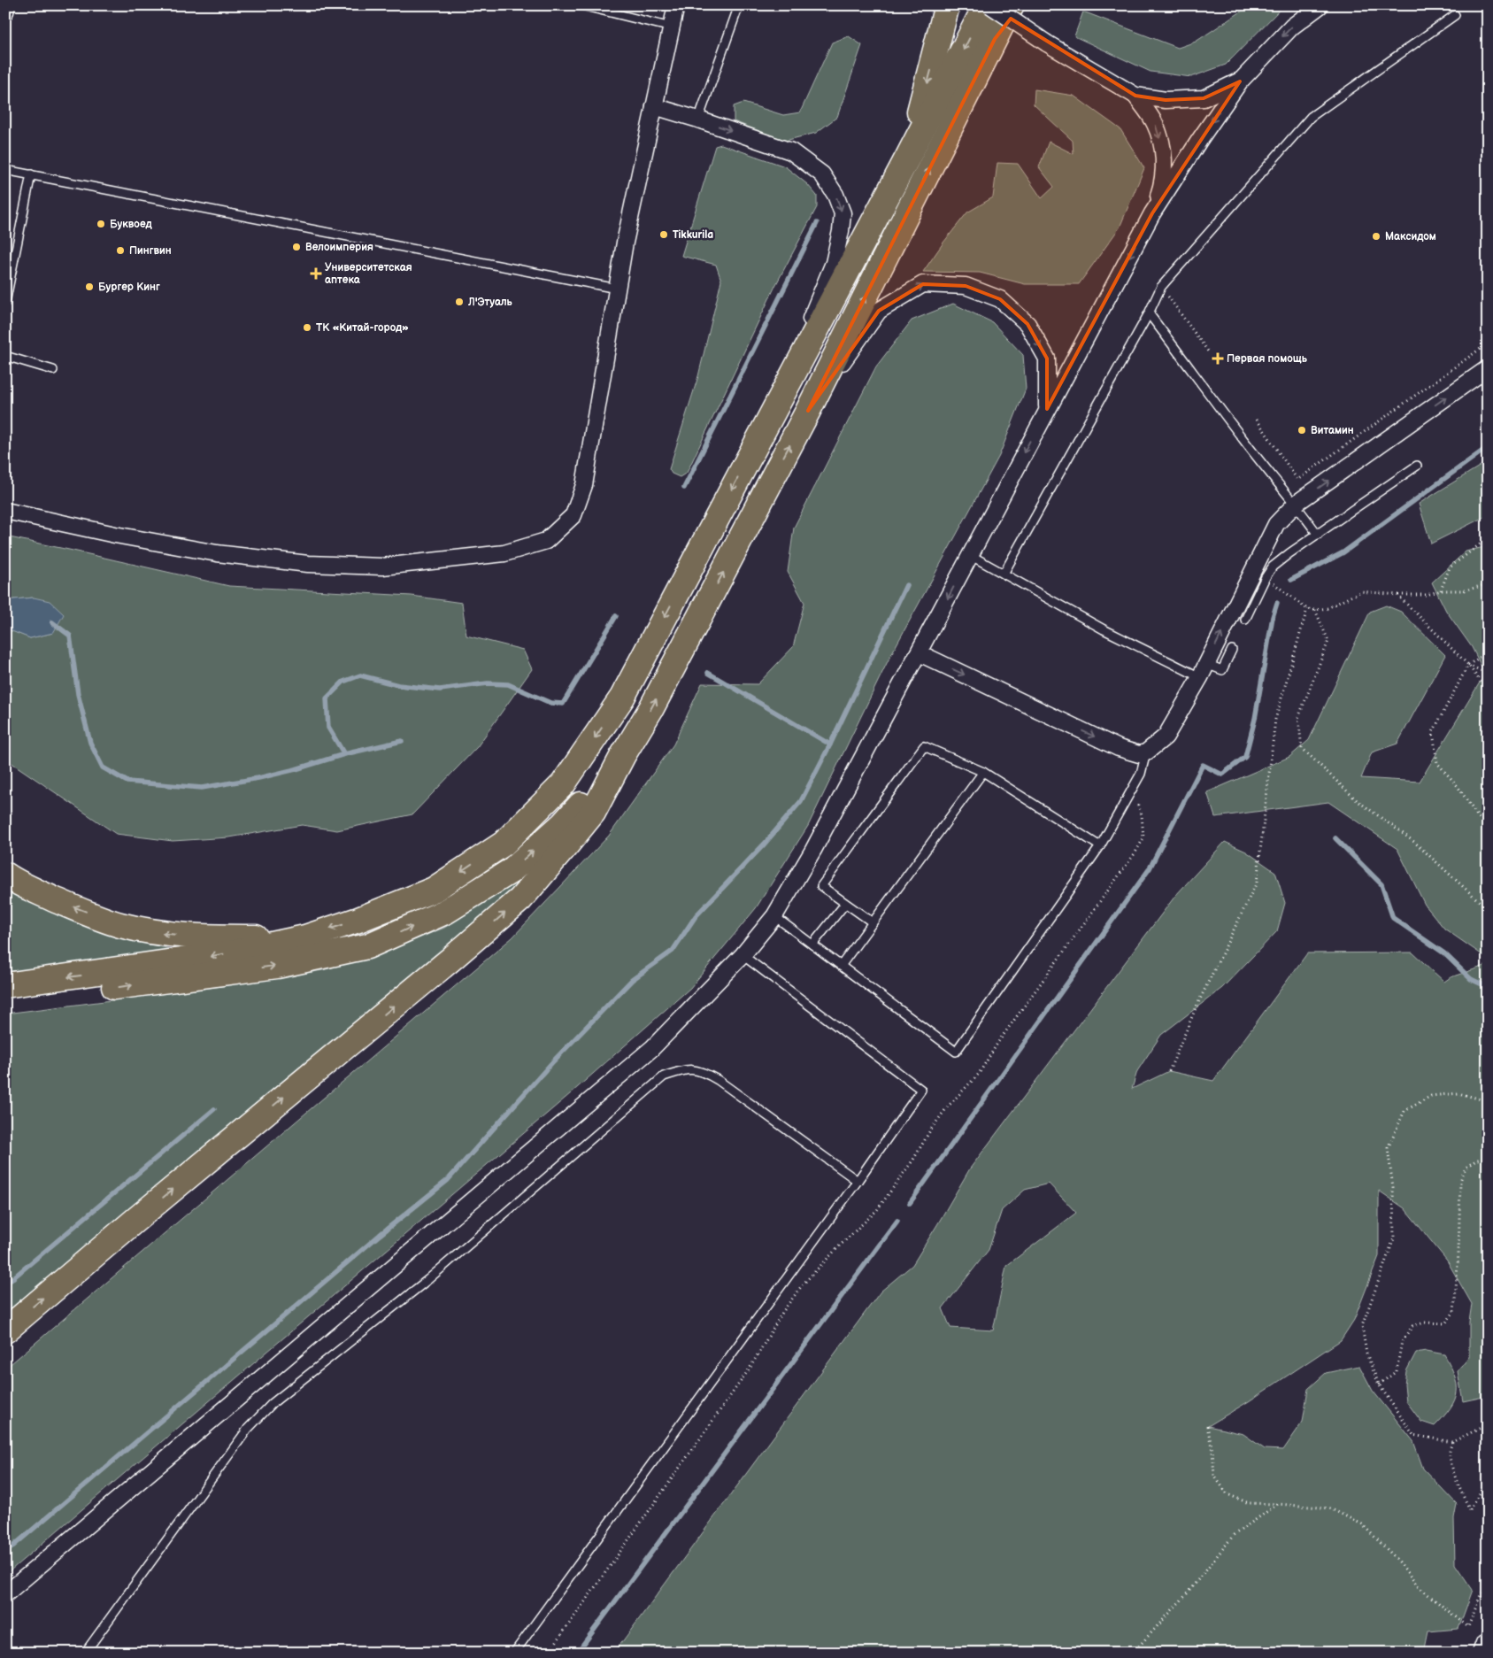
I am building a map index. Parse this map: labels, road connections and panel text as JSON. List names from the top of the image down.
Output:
{
  "places": {
    "other": [
      "Буквоед",
      "Tikkurila",
      "Максидом",
      "Велоимперия",
      "Пингвин",
      "Бургер Кинг",
      "Л'Этуаль",
      "ТК «Китай-город»",
      "Витамин"
    ],
    "health": ["Университетская аптека", "Первая помощь"]
  }
}
